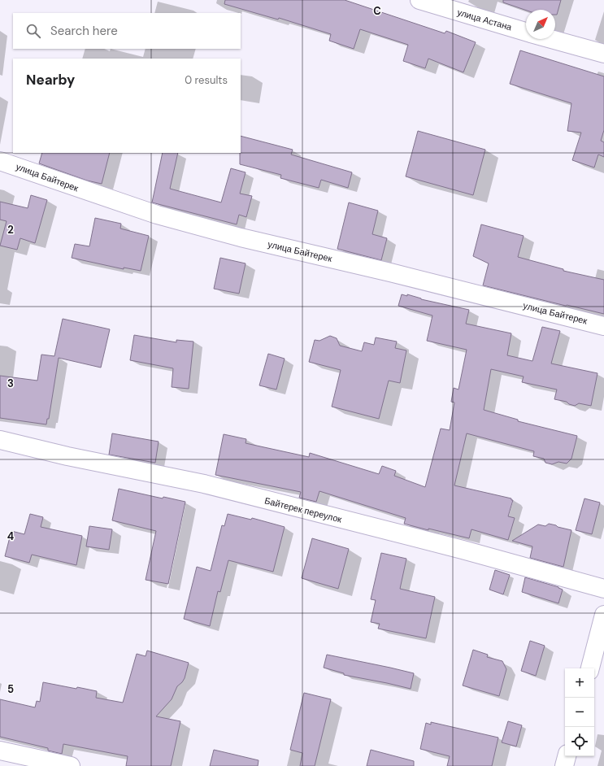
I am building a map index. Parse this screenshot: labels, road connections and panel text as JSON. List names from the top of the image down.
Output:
{
  "streets": {
    "street": ["улица Астана", "улица Байтерек", "Байтерек переулок"]
  },
  "north": "top right",
  "page": {
    "search": "Search here",
    "heading": ["Nearby", "0 results"],
    "map_buttons": ["+", "−"]
  },
  "grid": {
    "columns": ["C"],
    "rows": [
      "2",
      "3",
      "4",
      "5"
    ]
  }
}
